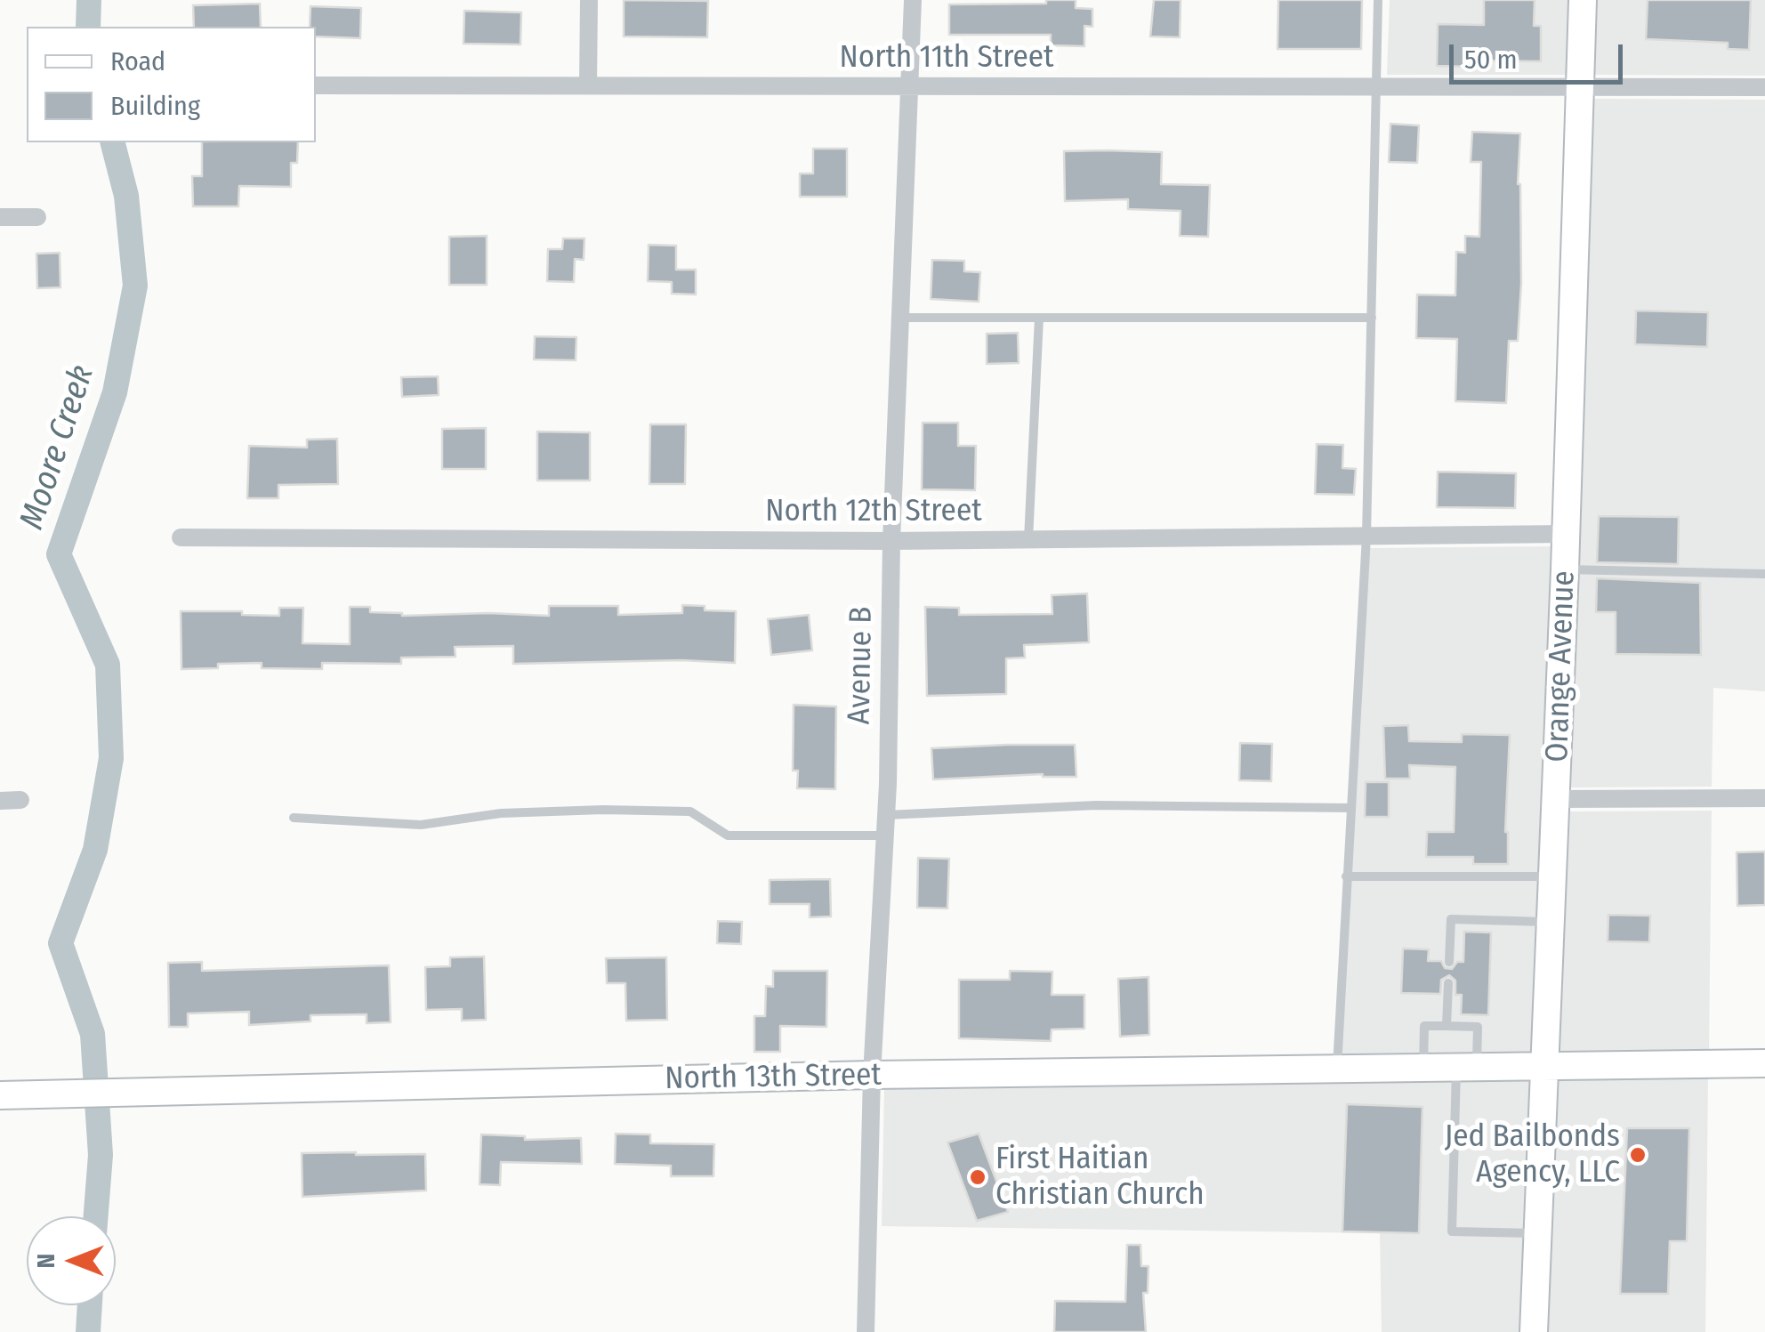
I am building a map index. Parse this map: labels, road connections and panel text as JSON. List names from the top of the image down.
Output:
{
  "streets": {
    "street": [
      "North 11th Street",
      "North 12th Street",
      "Avenue B",
      "Orange Avenue",
      "North 13th Street"
    ]
  },
  "crossings": [
    ["North 11th Street", "Avenue B"],
    ["North 11th Street", "Orange Avenue"],
    ["North 12th Street", "Avenue B"],
    ["North 12th Street", "Orange Avenue"],
    ["Avenue B", "North 13th Street"],
    ["Orange Avenue", "North 13th Street"]
  ],
  "water": ["Moore Creek"],
  "places": ["Jed Bailbonds Agency, LLC", "First Haitian Christian Church"],
  "legend": ["Road", "Building"],
  "scale_bar": "50 m",
  "north": "left"
}
